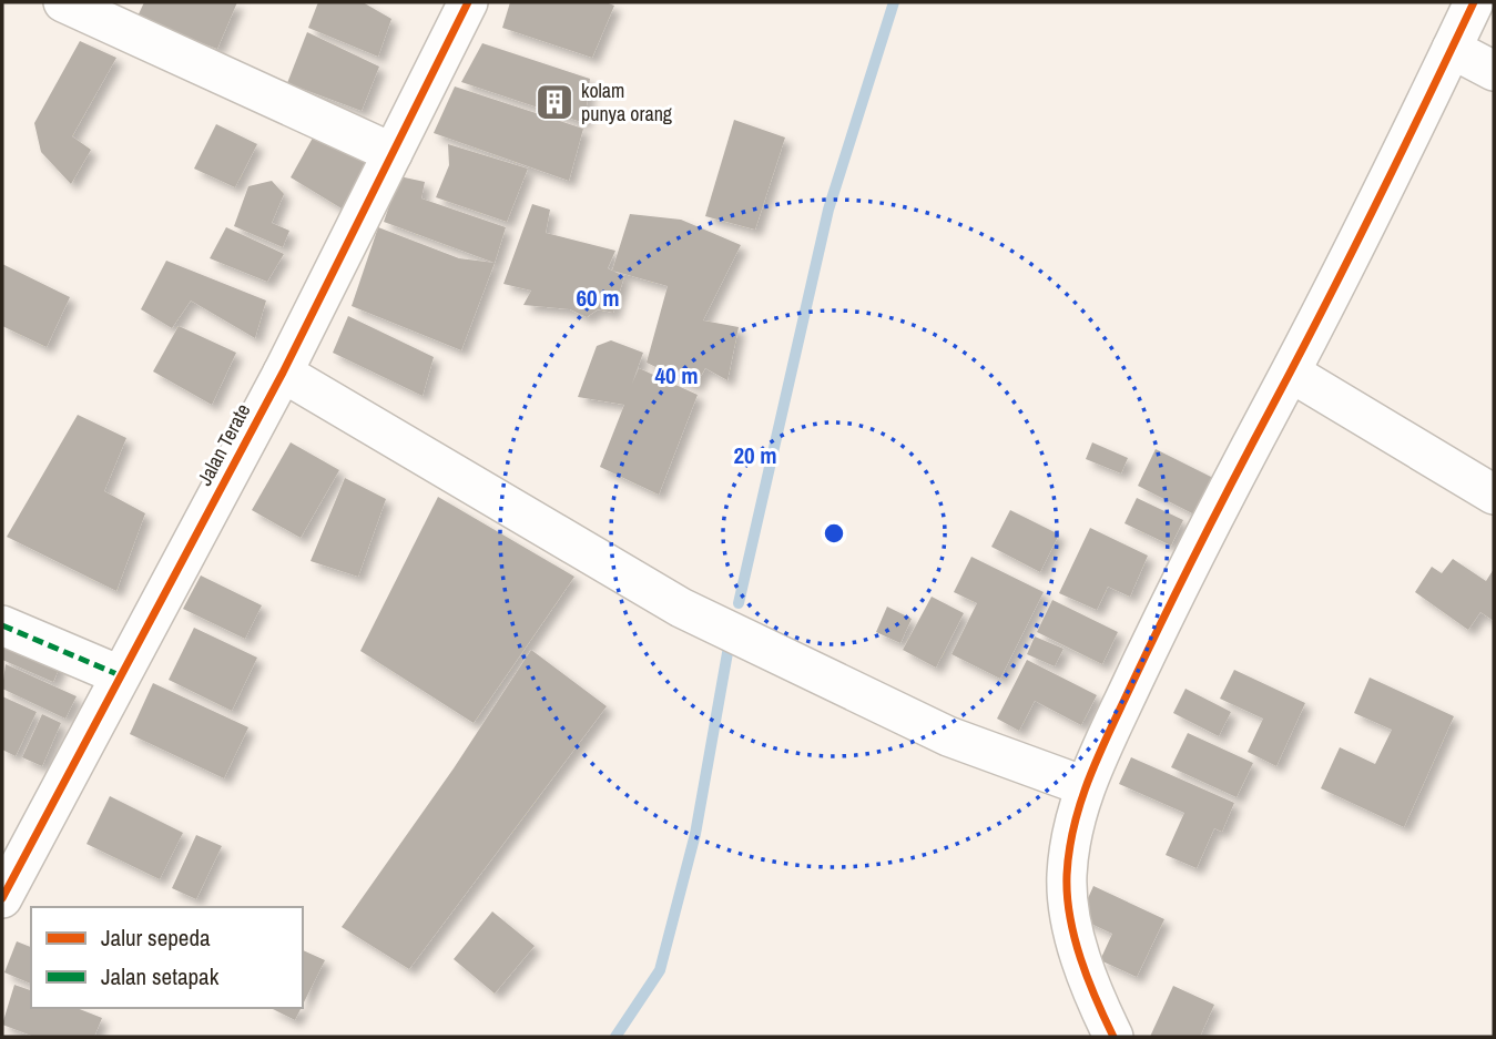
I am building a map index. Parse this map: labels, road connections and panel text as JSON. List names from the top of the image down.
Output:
{
  "streets": {
    "street": ["Jalan Terate"]
  },
  "places": {
    "building": ["kolam punya orang"]
  },
  "legend": ["Jalur sepeda", "Jalan setapak"],
  "rings": ["60 m", "40 m", "20 m"]
}
